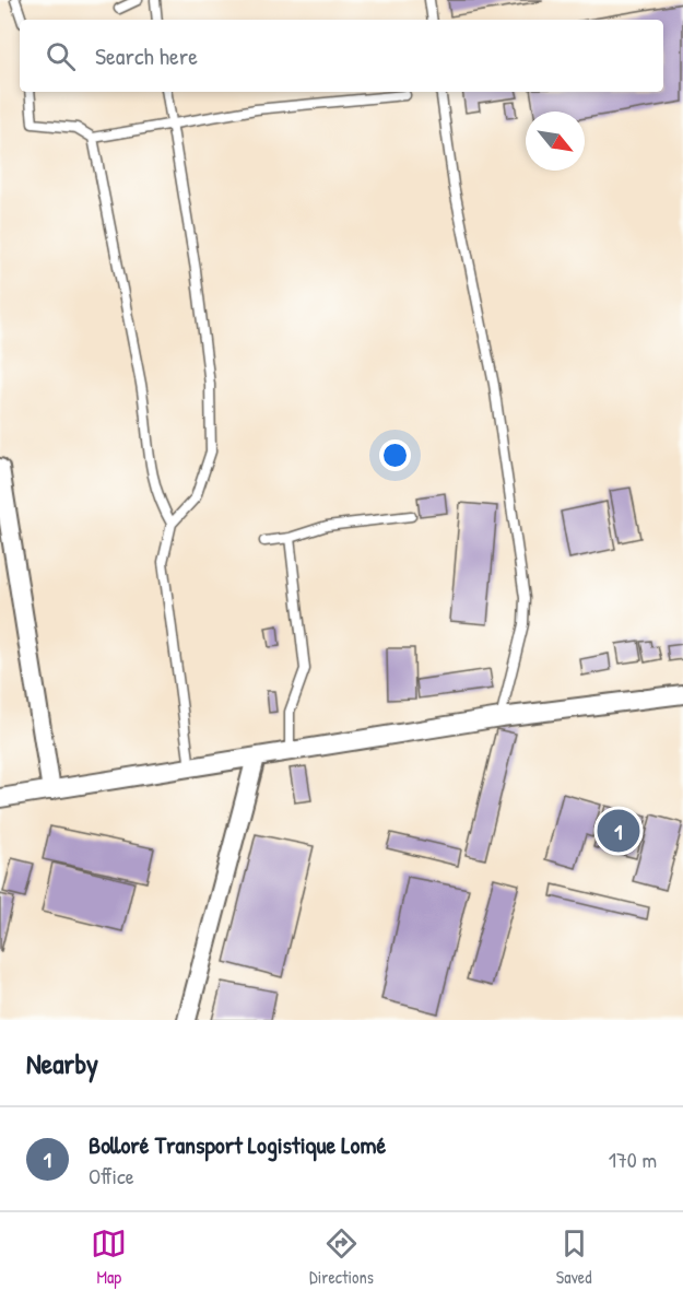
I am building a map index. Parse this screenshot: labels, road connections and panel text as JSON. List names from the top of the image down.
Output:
{
  "north": "bottom right",
  "page": {
    "search": "Search here",
    "pins": "1",
    "heading": "Nearby",
    "list": [
      {
        "mark": "1",
        "name": "Bolloré Transport Logistique Lomé",
        "note": "Office",
        "value": "170 m"
      }
    ],
    "nav": ["Map", "Directions", "Saved"]
  }
}
